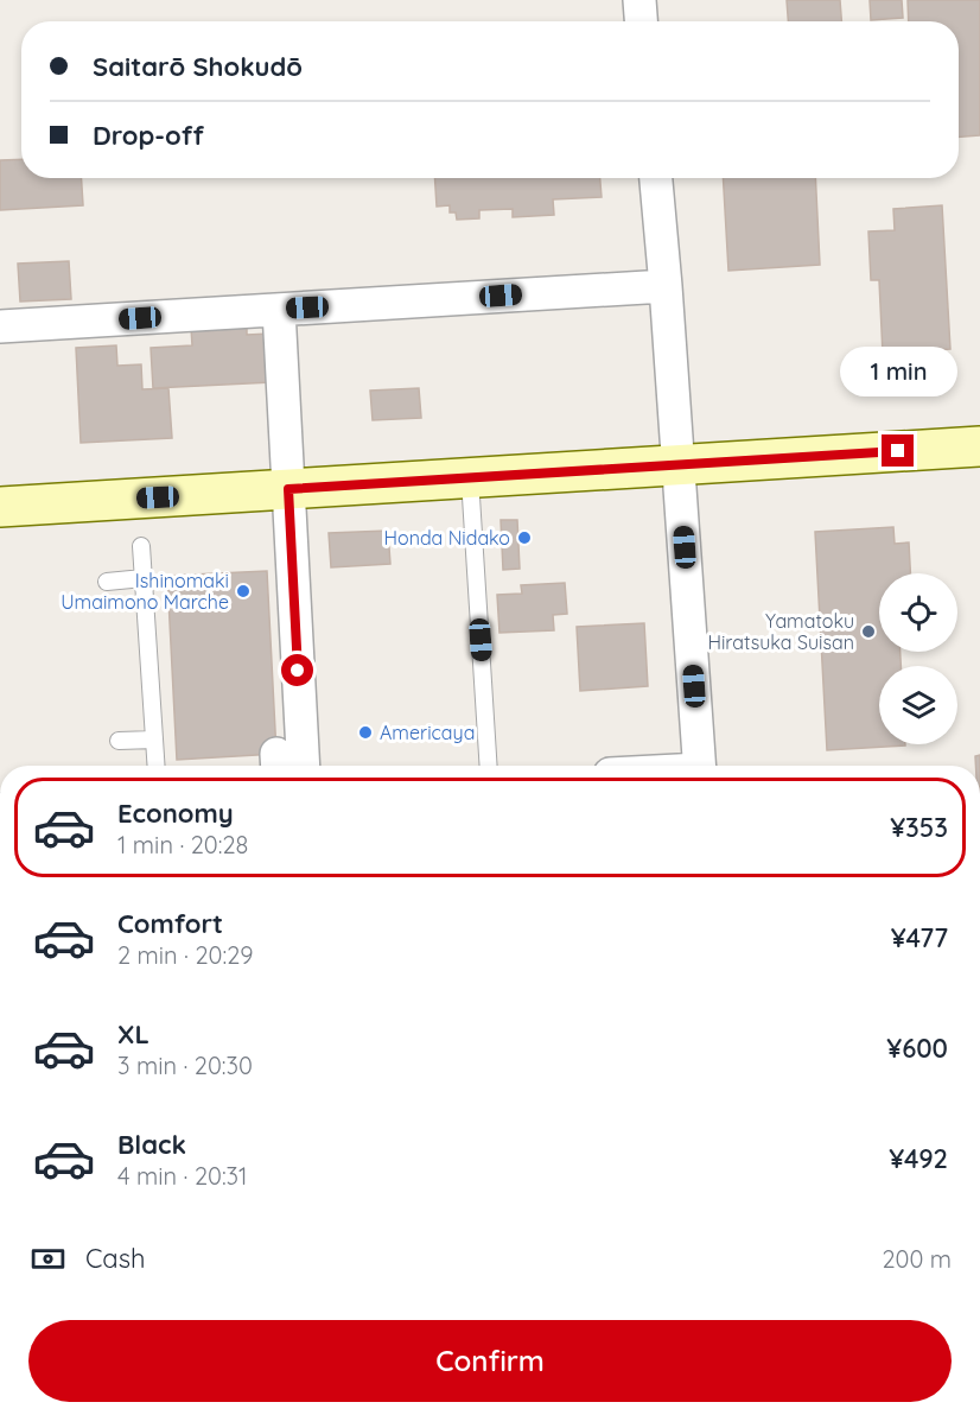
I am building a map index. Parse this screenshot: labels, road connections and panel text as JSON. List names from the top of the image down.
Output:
{
  "places": [
    "Honda Nidako",
    "Ishinomaki Umaimono Marche",
    "Yamatoku Hiratsuka Suisan",
    "Americaya"
  ],
  "page": {
    "banner": ["Saitarō Shokudō", "Drop-off"],
    "bubble": "1 min",
    "list": [
      {
        "name": "Economy",
        "note": "1 min · 20:28",
        "value": "¥353"
      },
      {
        "name": "Comfort",
        "note": "2 min · 20:29",
        "value": "¥477"
      },
      {
        "name": "XL",
        "note": "3 min · 20:30",
        "value": "¥600"
      },
      {
        "name": "Black",
        "note": "4 min · 20:31",
        "value": "¥492"
      }
    ],
    "pay": ["Cash", "200 m"],
    "buttons": "Confirm"
  }
}
